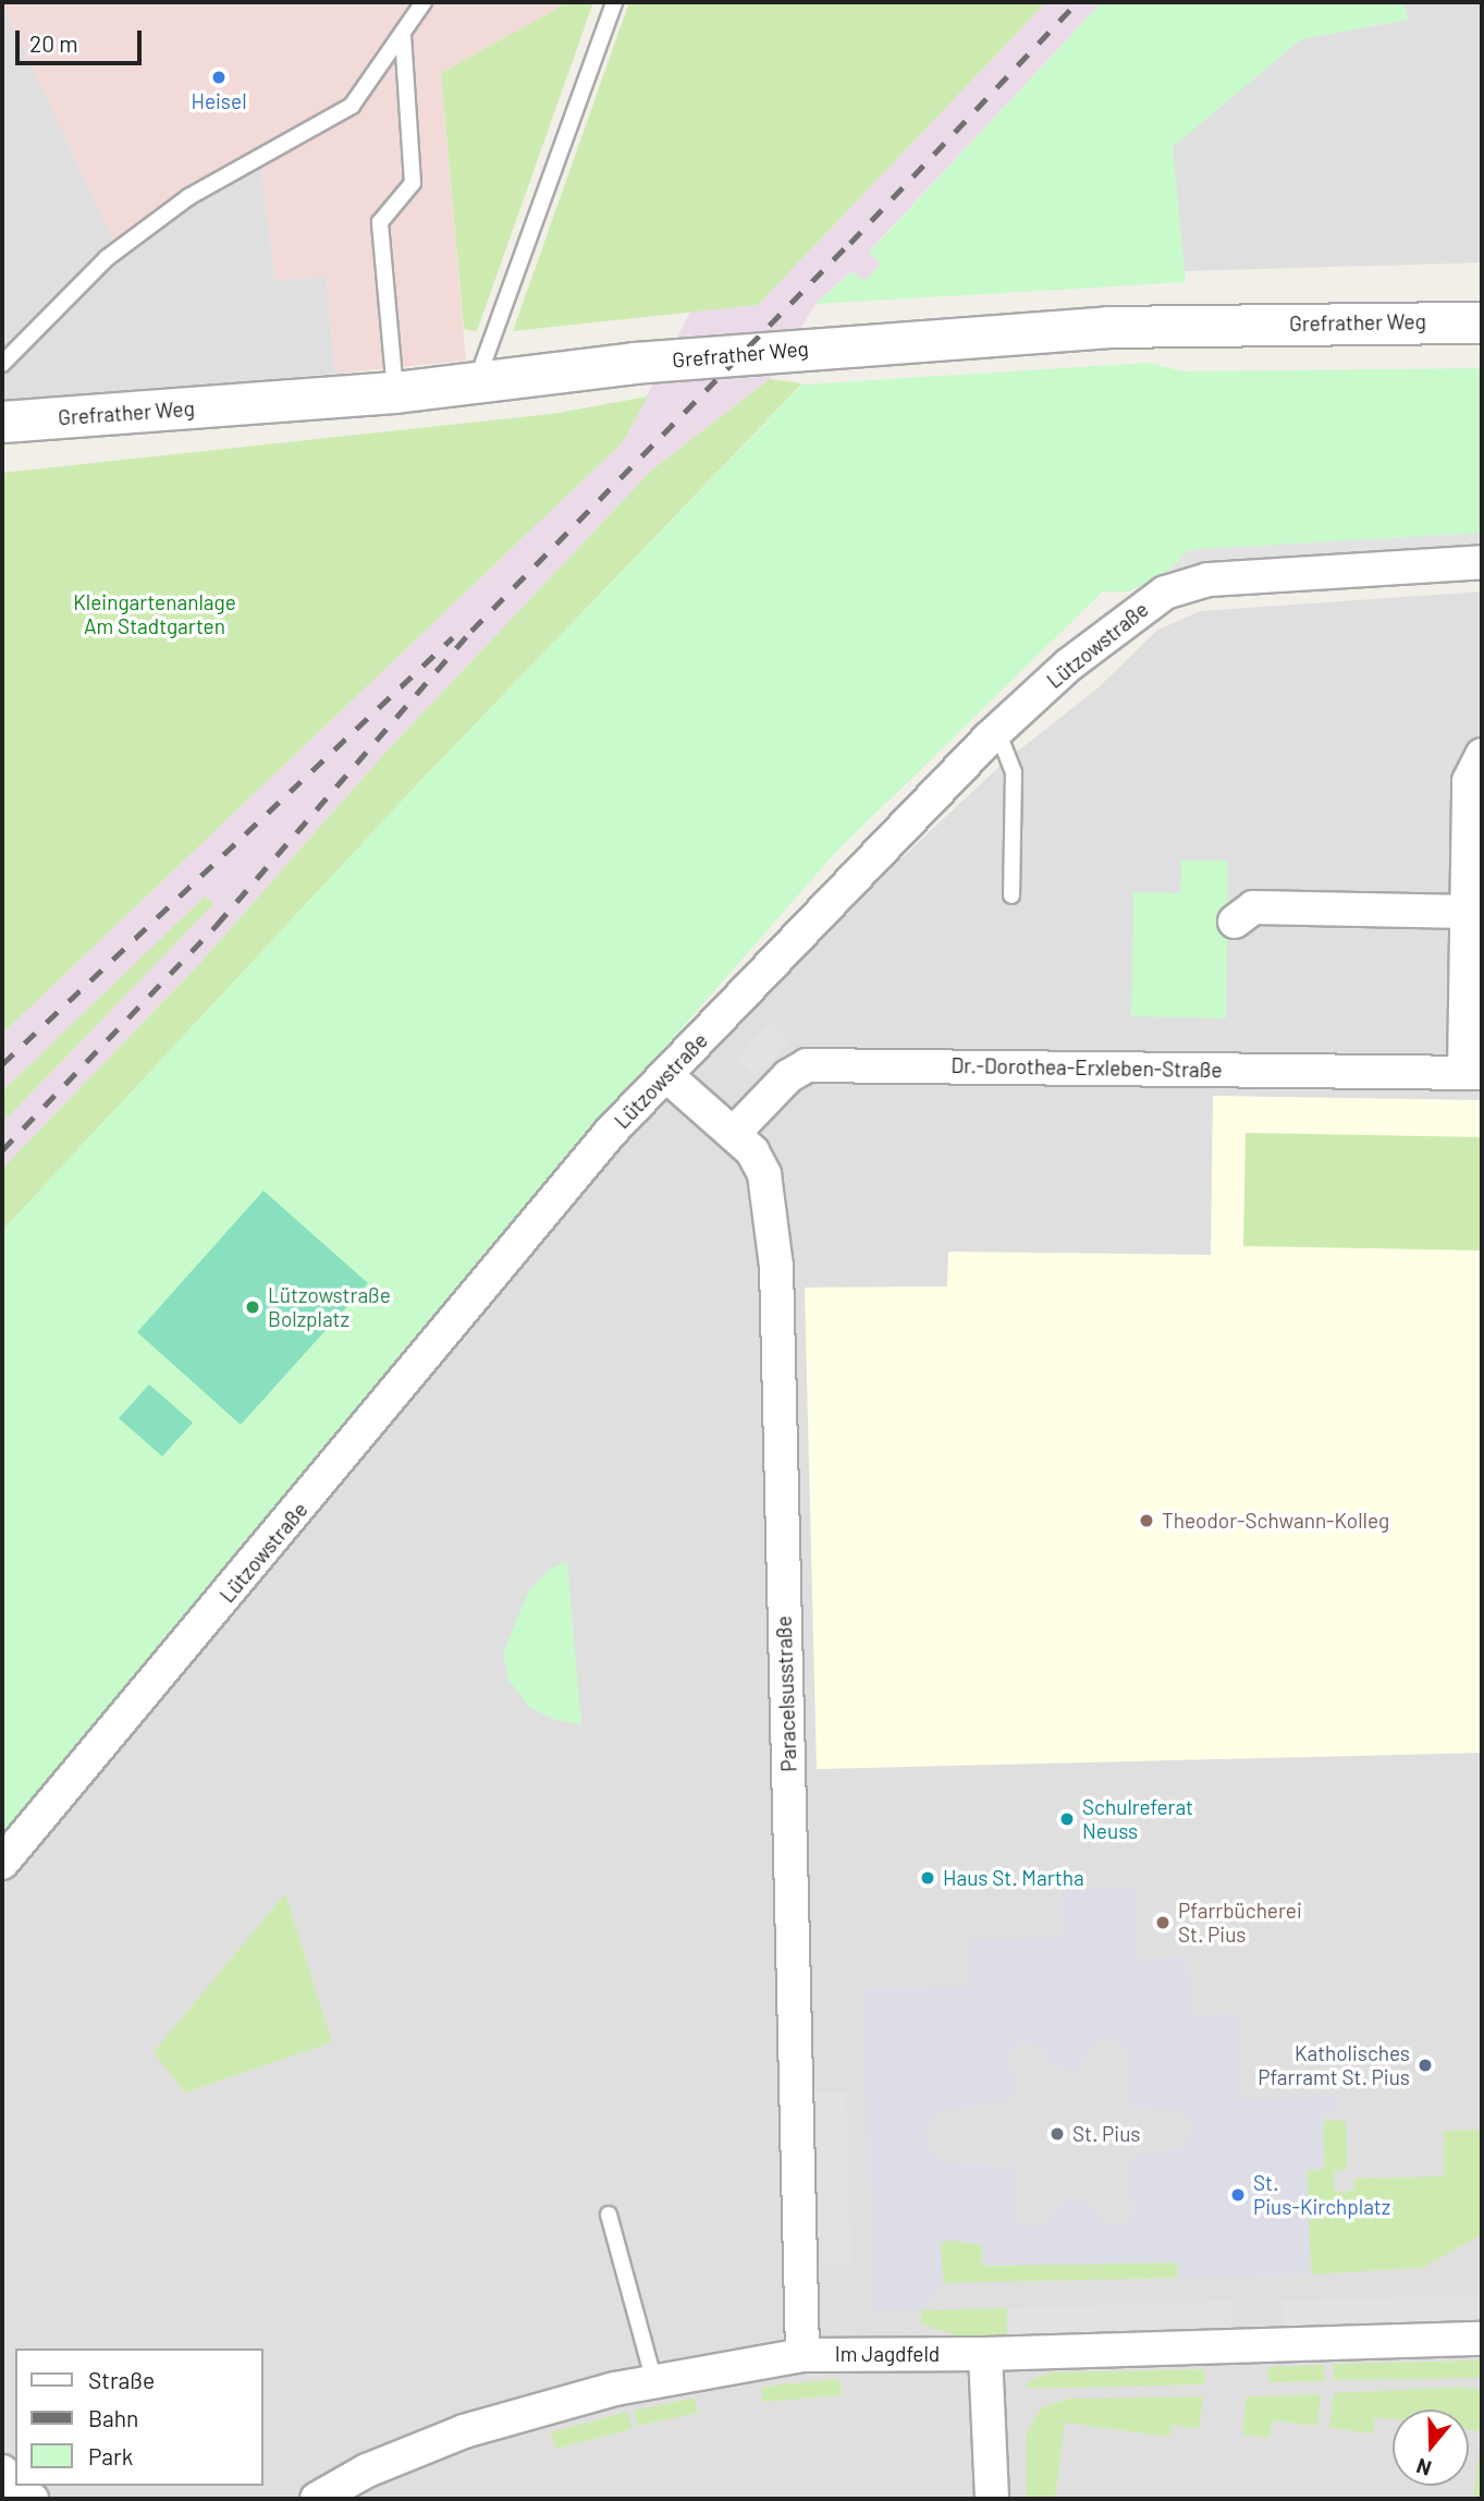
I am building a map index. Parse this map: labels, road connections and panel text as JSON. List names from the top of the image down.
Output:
{
  "streets": {
    "street": [
      "Grefrather Weg",
      "Lützowstraße",
      "Dr.-Dorothea-Erxleben-Straße",
      "Paracelsusstraße",
      "Im Jagdfeld"
    ]
  },
  "crossings": [
    ["Lützowstraße", "Paracelsusstraße"],
    ["Dr.-Dorothea-Erxleben-Straße", "Paracelsusstraße"],
    ["Paracelsusstraße", "Im Jagdfeld"]
  ],
  "parks": ["Kleingartenanlage Am Stadtgarten"],
  "places": [
    "Heisel",
    "Lützowstraße Bolzplatz",
    "Theodor-Schwann-Kolleg",
    "Schulreferat Neuss",
    "Haus St. Martha",
    "Pfarrbücherei St. Pius",
    "Katholisches Pfarramt St. Pius",
    "St. Pius",
    "St. Pius-Kirchplatz"
  ],
  "legend": ["Straße", "Bahn", "Park"],
  "scale_bar": "20 m",
  "north": "bottom"
}
